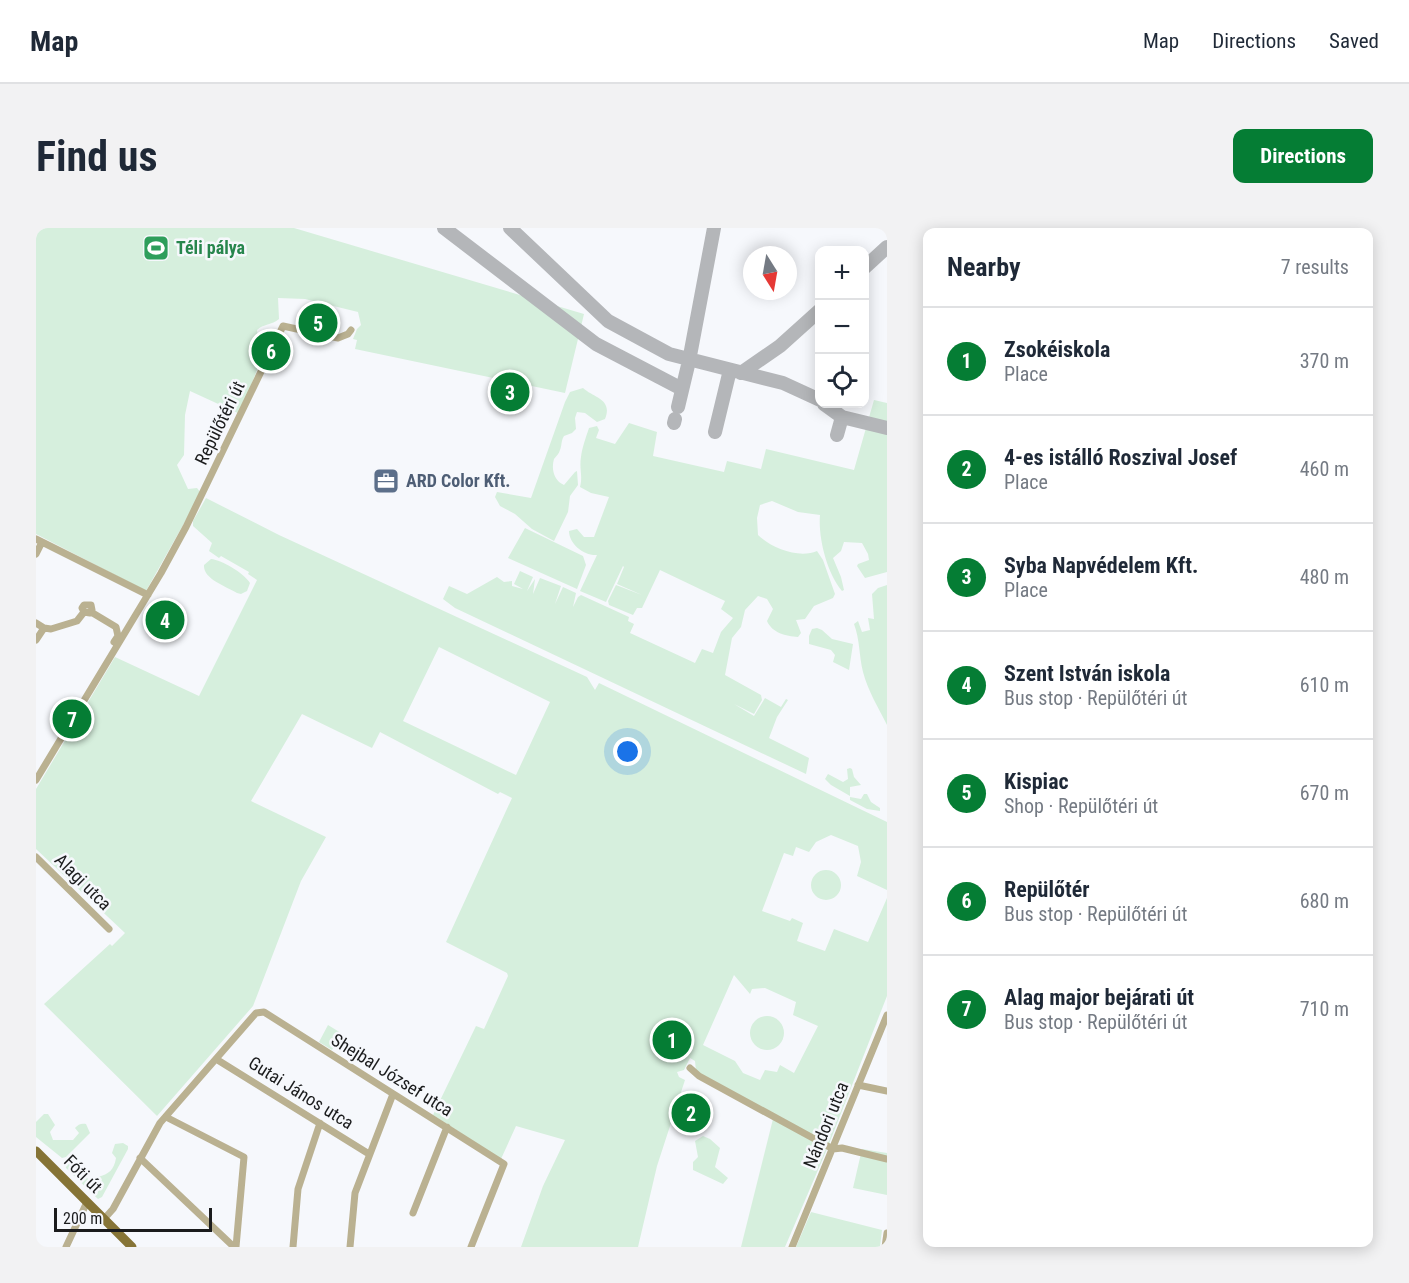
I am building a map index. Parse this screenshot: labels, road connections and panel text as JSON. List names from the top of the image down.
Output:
{
  "streets": {
    "main road": ["Fóti út"],
    "street": [
      "Repülőtéri út",
      "Alagi utca",
      "Shejbal József utca",
      "Gutai János utca",
      "Nándori utca"
    ]
  },
  "crossings": [
    ["Shejbal József utca", "Gutai János utca"]
  ],
  "places": {
    "sports": ["Téli pálya"],
    "office": ["ARD Color Kft."]
  },
  "scale_bar": "200 m",
  "north": "bottom",
  "page": {
    "header": "Map",
    "nav": ["Map", "Directions", "Saved"],
    "buttons": "Directions",
    "title": "Find us",
    "heading": ["Nearby", "7 results"],
    "map_buttons": ["+", "−"],
    "pins": [
      "5",
      "6",
      "3",
      "4",
      "7",
      "1",
      "2"
    ],
    "list": [
      {
        "mark": "1",
        "name": "Zsokéiskola",
        "note": "Place",
        "value": "370 m"
      },
      {
        "mark": "2",
        "name": "4-es istálló Roszival Josef",
        "note": "Place",
        "value": "460 m"
      },
      {
        "mark": "3",
        "name": "Syba Napvédelem Kft.",
        "note": "Place",
        "value": "480 m"
      },
      {
        "mark": "4",
        "name": "Szent István iskola",
        "note": "Bus stop · Repülőtéri út",
        "value": "610 m"
      },
      {
        "mark": "5",
        "name": "Kispiac",
        "note": "Shop · Repülőtéri út",
        "value": "670 m"
      },
      {
        "mark": "6",
        "name": "Repülőtér",
        "note": "Bus stop · Repülőtéri út",
        "value": "680 m"
      },
      {
        "mark": "7",
        "name": "Alag major bejárati út",
        "note": "Bus stop · Repülőtéri út",
        "value": "710 m"
      }
    ],
    "scale": "200 m"
  }
}
